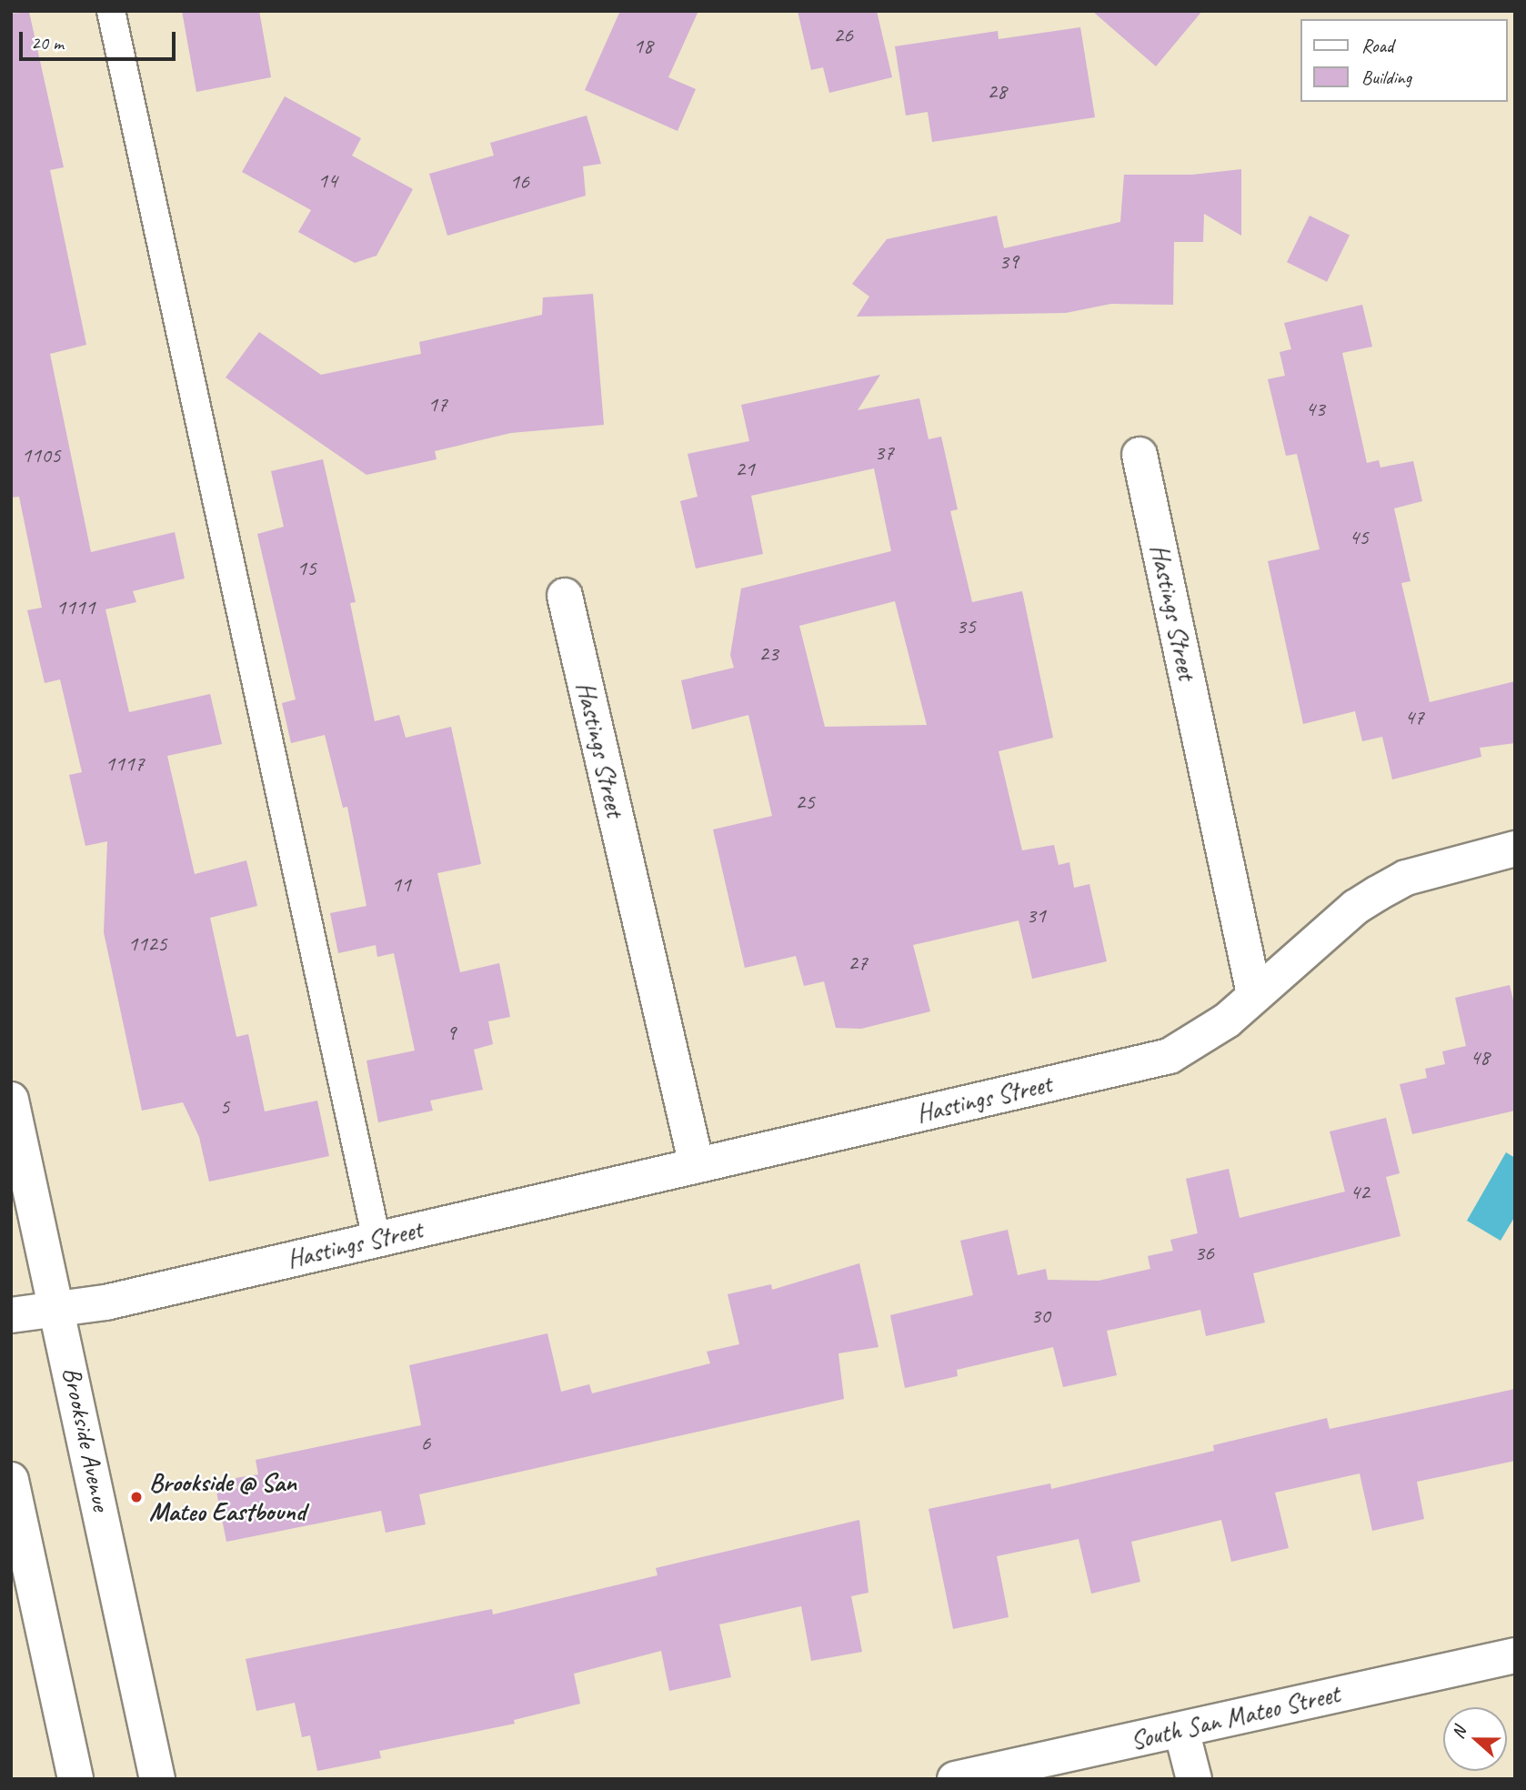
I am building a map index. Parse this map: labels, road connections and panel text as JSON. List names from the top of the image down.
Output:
{
  "streets": {
    "street": ["Hastings Street", "Brookside Avenue", "South San Mateo Street"]
  },
  "crossings": [
    ["Hastings Street", "Brookside Avenue"]
  ],
  "places": ["Brookside @ San Mateo Eastbound"],
  "house_numbers": [
    "26",
    "18",
    "28",
    "14",
    "16",
    "39",
    "17",
    "43",
    "37",
    "1105",
    "21",
    "45",
    "15",
    "1111",
    "35",
    "23",
    "47",
    "1117",
    "25",
    "11",
    "31",
    "1125",
    "27",
    "9",
    "48",
    "5",
    "42",
    "36",
    "30",
    "6"
  ],
  "legend": ["Road", "Building"],
  "scale_bar": "20 m",
  "north": "left"
}
